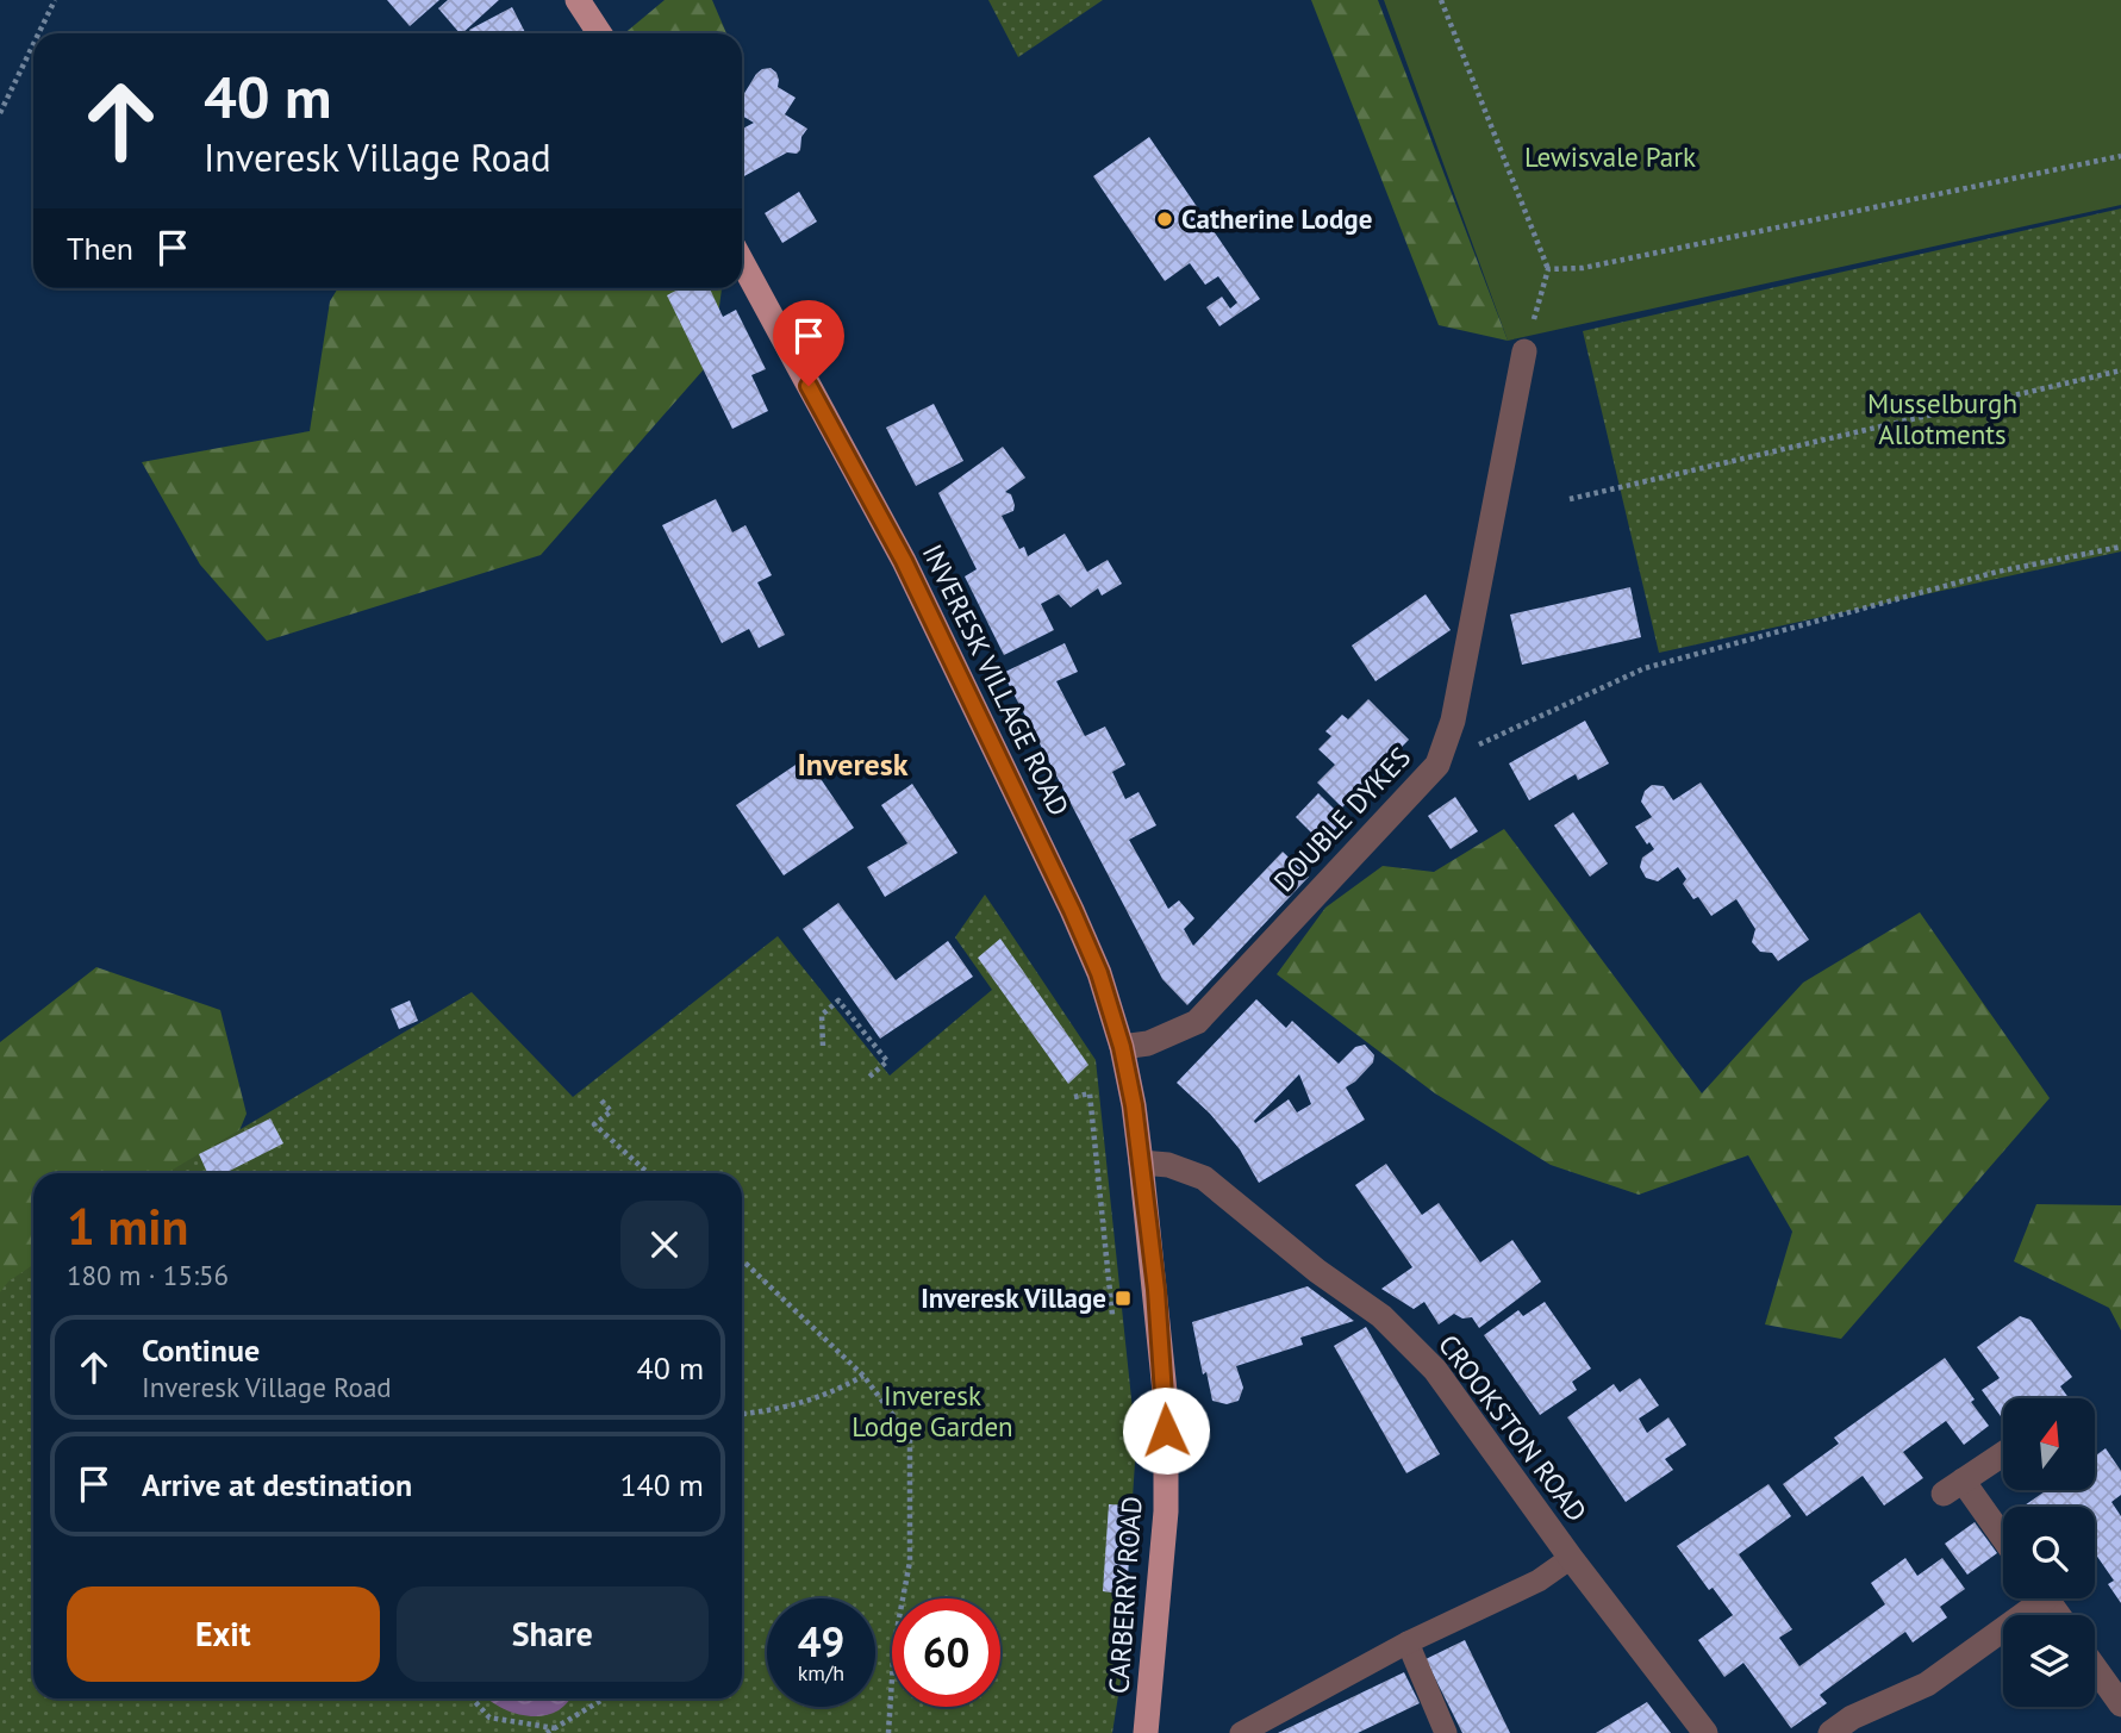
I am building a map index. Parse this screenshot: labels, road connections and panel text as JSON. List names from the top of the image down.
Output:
{
  "streets": {
    "main road": ["INVERESK VILLAGE ROAD", "CARBERRY ROAD"],
    "street": ["DOUBLE DYKES", "CROOKSTON ROAD"]
  },
  "crossings": [
    ["INVERESK VILLAGE ROAD", "DOUBLE DYKES"],
    ["INVERESK VILLAGE ROAD", "CROOKSTON ROAD"],
    ["INVERESK VILLAGE ROAD", "CARBERRY ROAD"],
    ["CROOKSTON ROAD", "CARBERRY ROAD"]
  ],
  "districts": ["Inveresk"],
  "parks": ["Lewisvale Park", "Musselburgh Allotments", "Inveresk Lodge Garden"],
  "places": {
    "other": ["Catherine Lodge"],
    "transit": ["Inveresk Village"]
  },
  "north": "top",
  "page": {
    "turn": ["40 m", "Inveresk Village Road"],
    "then": "Then",
    "heading": ["1 min", "180 m · 15:56"],
    "list": [
      {
        "name": "Continue",
        "note": "Inveresk Village Road",
        "value": "40 m"
      },
      {
        "name": "Arrive at destination",
        "value": "140 m"
      }
    ],
    "buttons": ["Exit", "Share"],
    "speed": "49 km/h",
    "limit": "60"
  }
}
